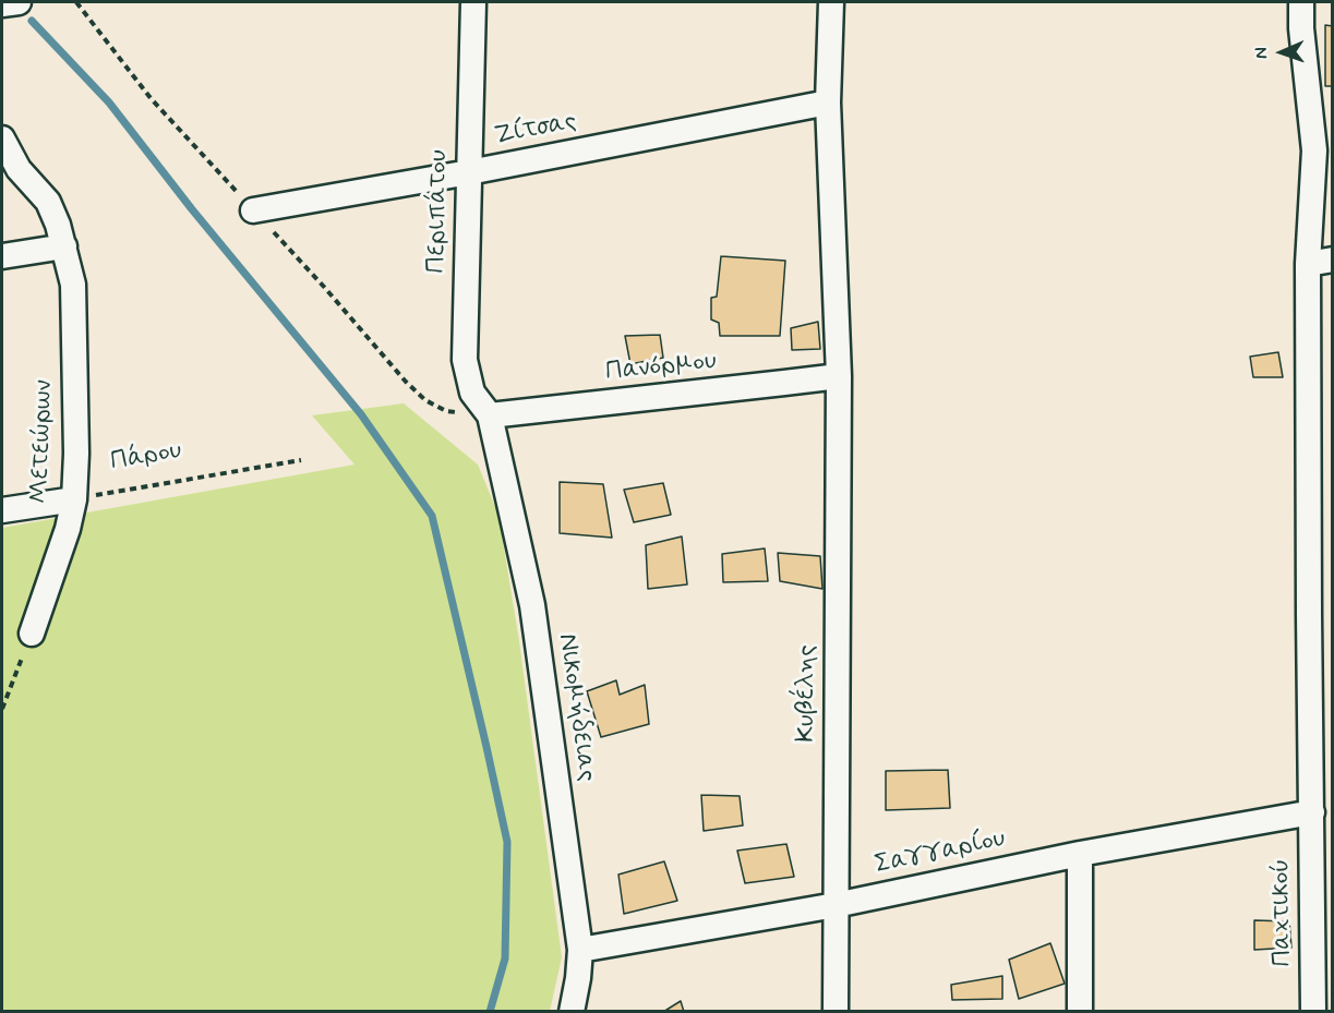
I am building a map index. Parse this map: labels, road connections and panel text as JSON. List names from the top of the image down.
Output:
{
  "streets": {
    "street": [
      "Ζίτσας",
      "Περιπάτου",
      "Πανόρμου",
      "Μετεώρων",
      "Κυβέλης",
      "Νικομήδειας",
      "Σαγγαρίου",
      "Παχτικού"
    ],
    "path": ["Πάρου"]
  },
  "crossings": [
    ["Ζίτσας", "Περιπάτου"],
    ["Ζίτσας", "Κυβέλης"],
    ["Περιπάτου", "Πανόρμου"],
    ["Περιπάτου", "Νικομήδειας"],
    ["Πανόρμου", "Κυβέλης"],
    ["Πανόρμου", "Νικομήδειας"],
    ["Μετεώρων", "Πάρου"],
    ["Κυβέλης", "Σαγγαρίου"],
    ["Νικομήδειας", "Σαγγαρίου"],
    ["Σαγγαρίου", "Παχτικού"]
  ],
  "north": "left"
}
